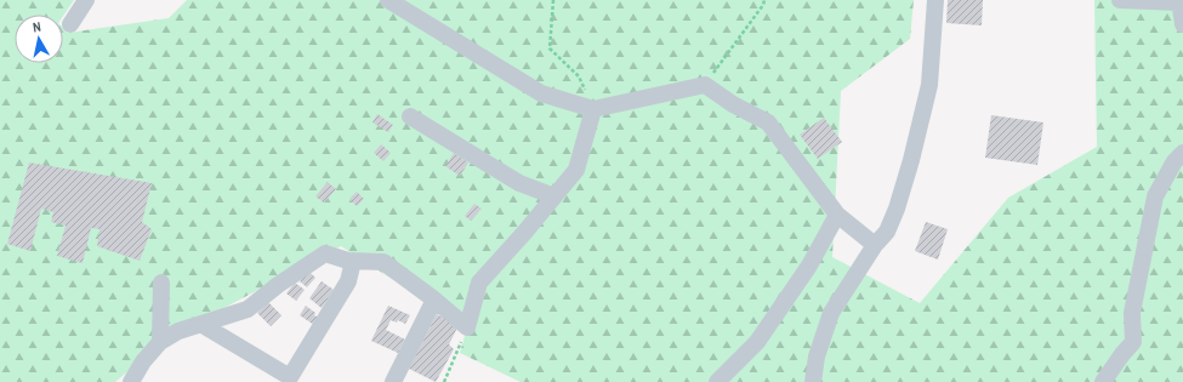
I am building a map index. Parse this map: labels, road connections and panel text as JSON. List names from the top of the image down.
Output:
{
  "north": "top"
}
